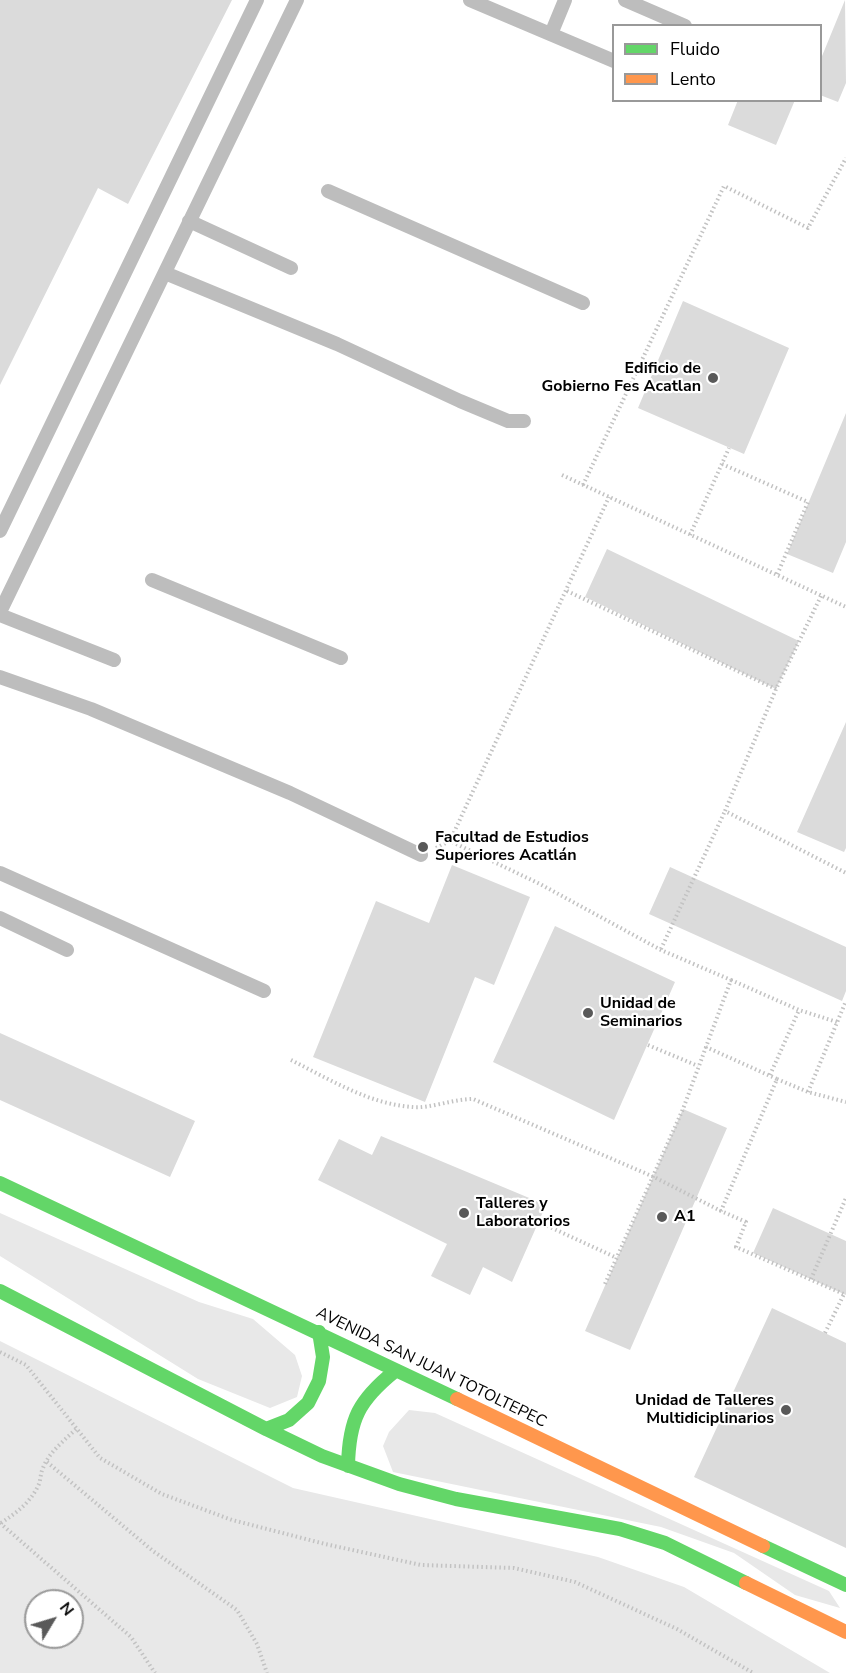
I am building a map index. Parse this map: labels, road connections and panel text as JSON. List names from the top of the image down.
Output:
{
  "streets": {
    "main road": ["AVENIDA SAN JUAN TOTOLTEPEC"]
  },
  "places": [
    "Edificio de Gobierno Fes Acatlan",
    "Facultad de Estudios Superiores Acatlán",
    "Unidad de Seminarios",
    "Talleres y Laboratorios",
    "A1",
    "Unidad de Talleres Multidiciplinarios"
  ],
  "legend": ["Fluido", "Lento"],
  "north": "top right"
}
